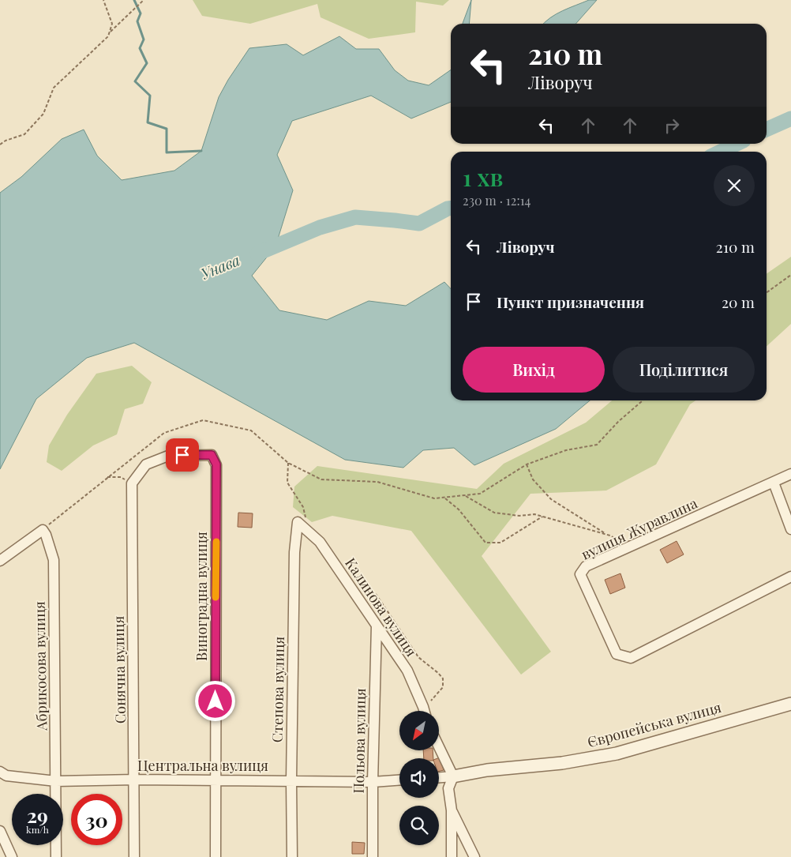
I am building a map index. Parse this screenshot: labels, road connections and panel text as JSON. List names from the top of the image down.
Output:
{
  "streets": {
    "street": [
      "вулиця Журавлина",
      "Виноградна вулиця",
      "Калинова вулиця",
      "Абрикосова вулиця",
      "Сонячна вулиця",
      "Степова вулиця",
      "Європейська вулиця",
      "Польова вулиця",
      "Центральна вулиця"
    ]
  },
  "crossings": [
    ["Виноградна вулиця", "Сонячна вулиця"],
    ["Виноградна вулиця", "Центральна вулиця"],
    ["Калинова вулиця", "Степова вулиця"],
    ["Калинова вулиця", "Польова вулиця"],
    ["Абрикосова вулиця", "Центральна вулиця"],
    ["Сонячна вулиця", "Центральна вулиця"],
    ["Степова вулиця", "Центральна вулиця"],
    ["Польова вулиця", "Центральна вулиця"]
  ],
  "water": ["Унава"],
  "north": "bottom left",
  "page": {
    "turn": ["210 m", "Ліворуч"],
    "heading": ["1 хв", "230 m · 12:14"],
    "list": [
      {
        "name": "Ліворуч",
        "value": "210 m"
      },
      {
        "name": "Пункт призначення",
        "value": "20 m"
      }
    ],
    "buttons": ["Вихід", "Поділитися"],
    "speed": "29 km/h",
    "limit": "30"
  }
}
